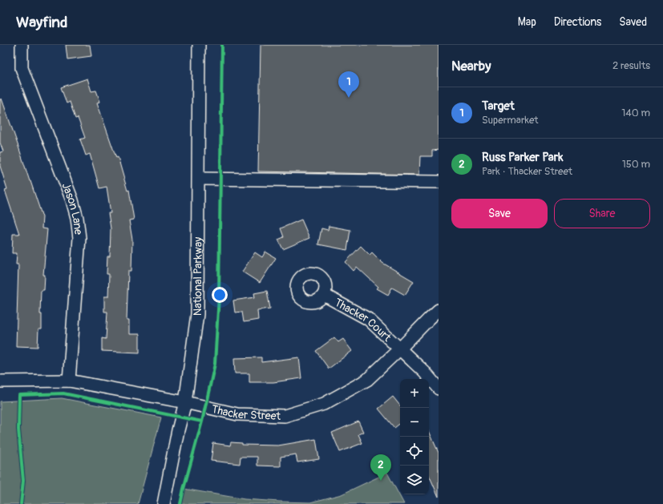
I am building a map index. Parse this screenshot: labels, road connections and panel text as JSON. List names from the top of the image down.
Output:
{
  "streets": {
    "street": [
      "Jason Lane",
      "National Parkway",
      "Thacker Court",
      "Thacker Street"
    ]
  },
  "crossings": [
    ["Jason Lane", "Thacker Street"],
    ["National Parkway", "Thacker Street"],
    ["Thacker Court", "Thacker Street"]
  ],
  "page": {
    "header": "Wayfind",
    "nav": ["Map", "Directions", "Saved"],
    "heading": ["Nearby", "2 results"],
    "pins": ["1", "2"],
    "list": [
      {
        "mark": "1",
        "name": "Target",
        "note": "Supermarket",
        "value": "140 m"
      },
      {
        "mark": "2",
        "name": "Russ Parker Park",
        "note": "Park · Thacker Street",
        "value": "150 m"
      }
    ],
    "buttons": ["Save", "Share"],
    "map_buttons": ["+", "−"]
  }
}
